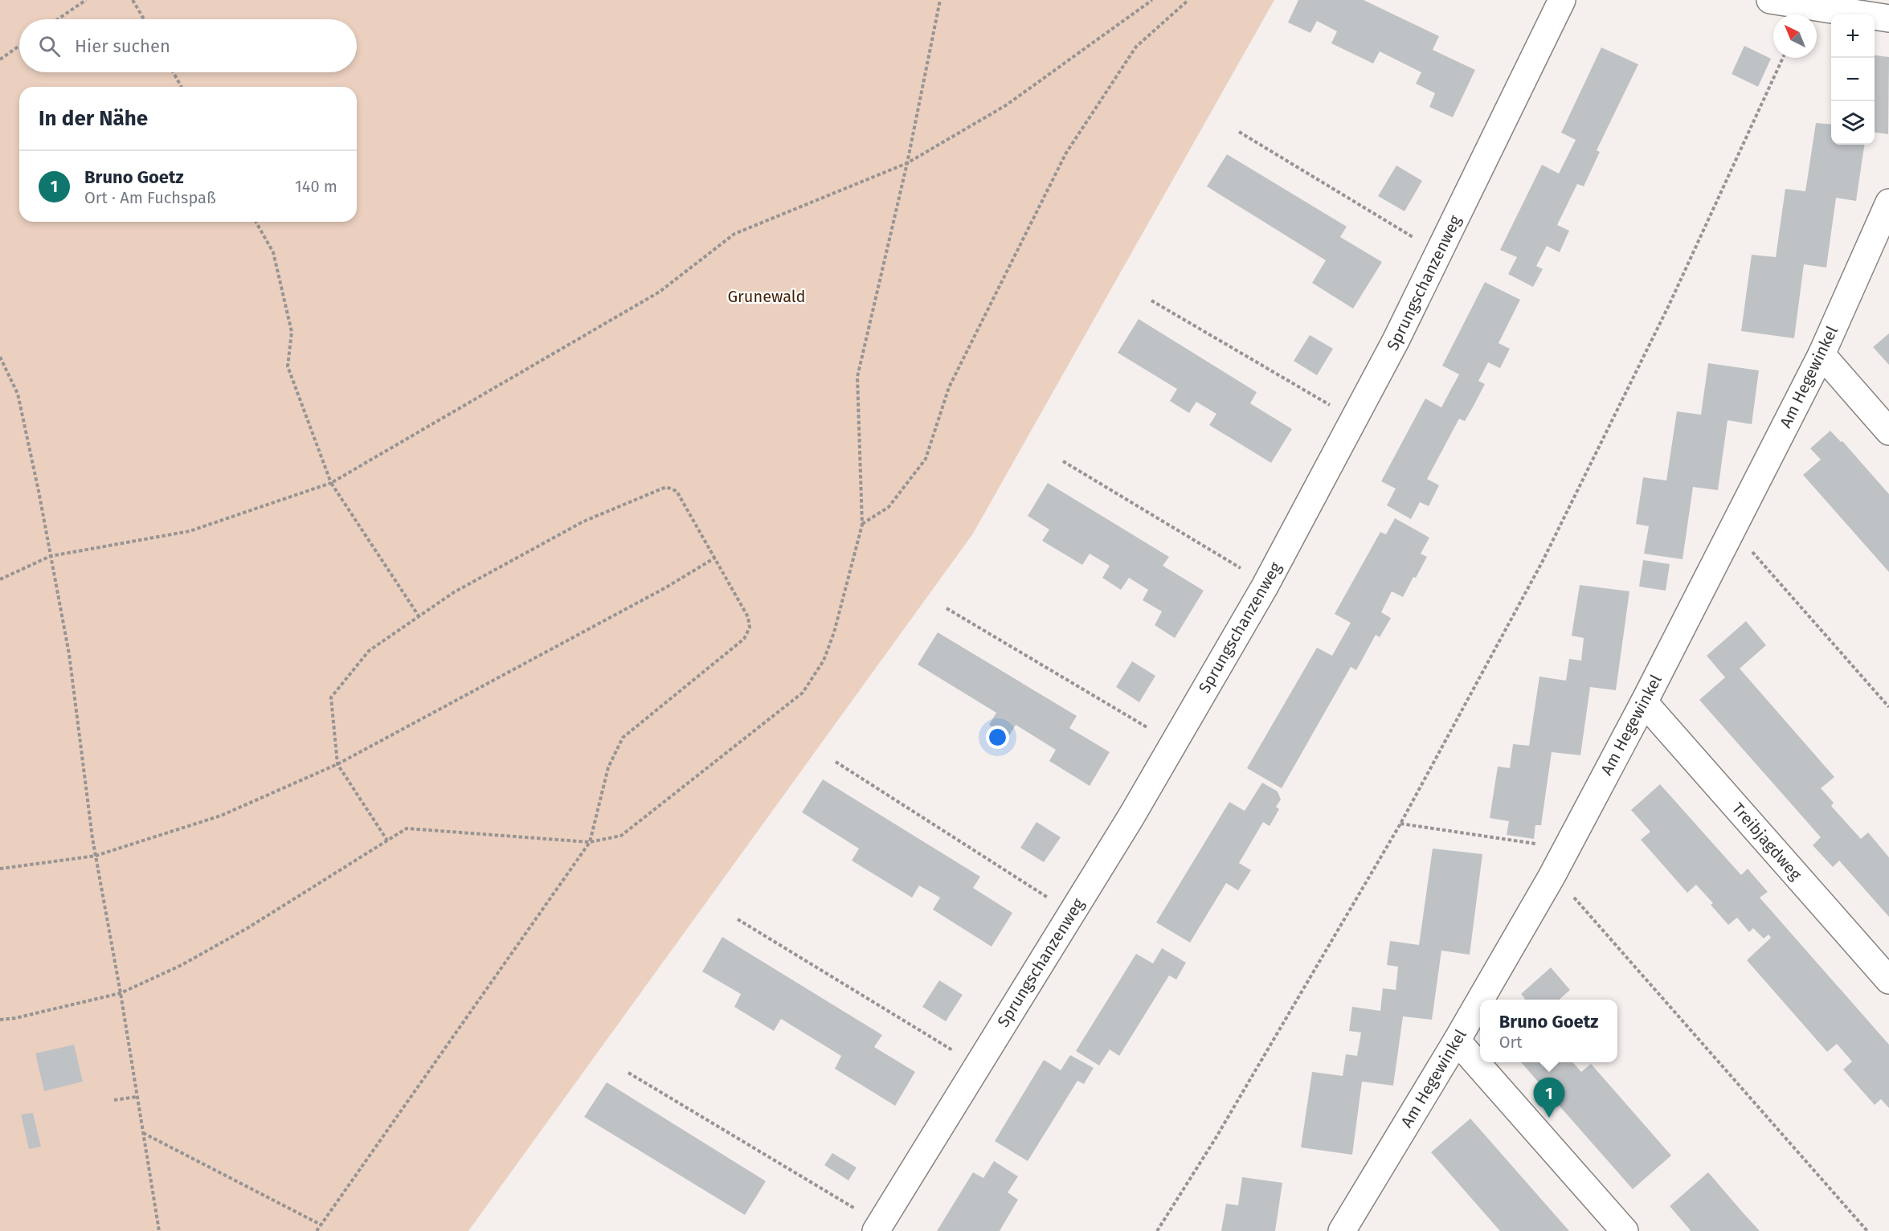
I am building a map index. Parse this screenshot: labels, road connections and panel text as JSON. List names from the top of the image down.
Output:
{
  "streets": {
    "street": ["Sprungschanzenweg", "Am Hegewinkel", "Treibjagdweg"]
  },
  "crossings": [
    ["Am Hegewinkel", "Treibjagdweg"]
  ],
  "parks": ["Grunewald"],
  "north": "top left",
  "page": {
    "map_buttons": ["+", "−"],
    "search": "Hier suchen",
    "heading": "In der Nähe",
    "list": [
      {
        "mark": "1",
        "name": "Bruno Goetz",
        "note": "Ort · Am Fuchspaß",
        "value": "140 m"
      }
    ],
    "popup": ["Bruno Goetz", "Ort"],
    "pins": "1"
  }
}
